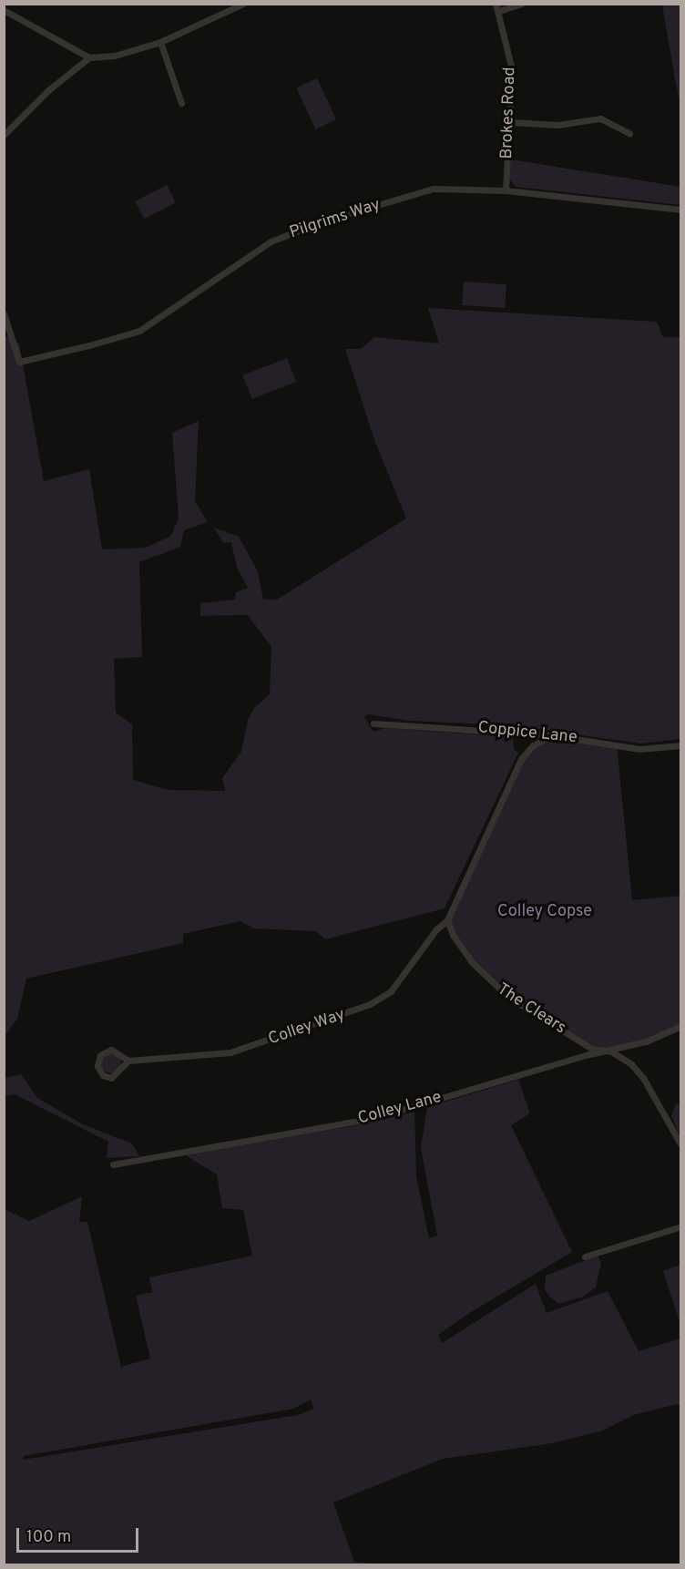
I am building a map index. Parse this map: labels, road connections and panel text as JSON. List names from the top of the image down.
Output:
{
  "streets": {
    "street": [
      "Brokes Road",
      "Pilgrims Way",
      "Coppice Lane",
      "The Clears",
      "Colley Way",
      "Colley Lane"
    ]
  },
  "crossings": [
    ["Brokes Road", "Pilgrims Way"],
    ["The Clears", "Colley Way"],
    ["The Clears", "Colley Lane"]
  ],
  "parks": ["Colley Copse"],
  "scale_bar": "100 m"
}
